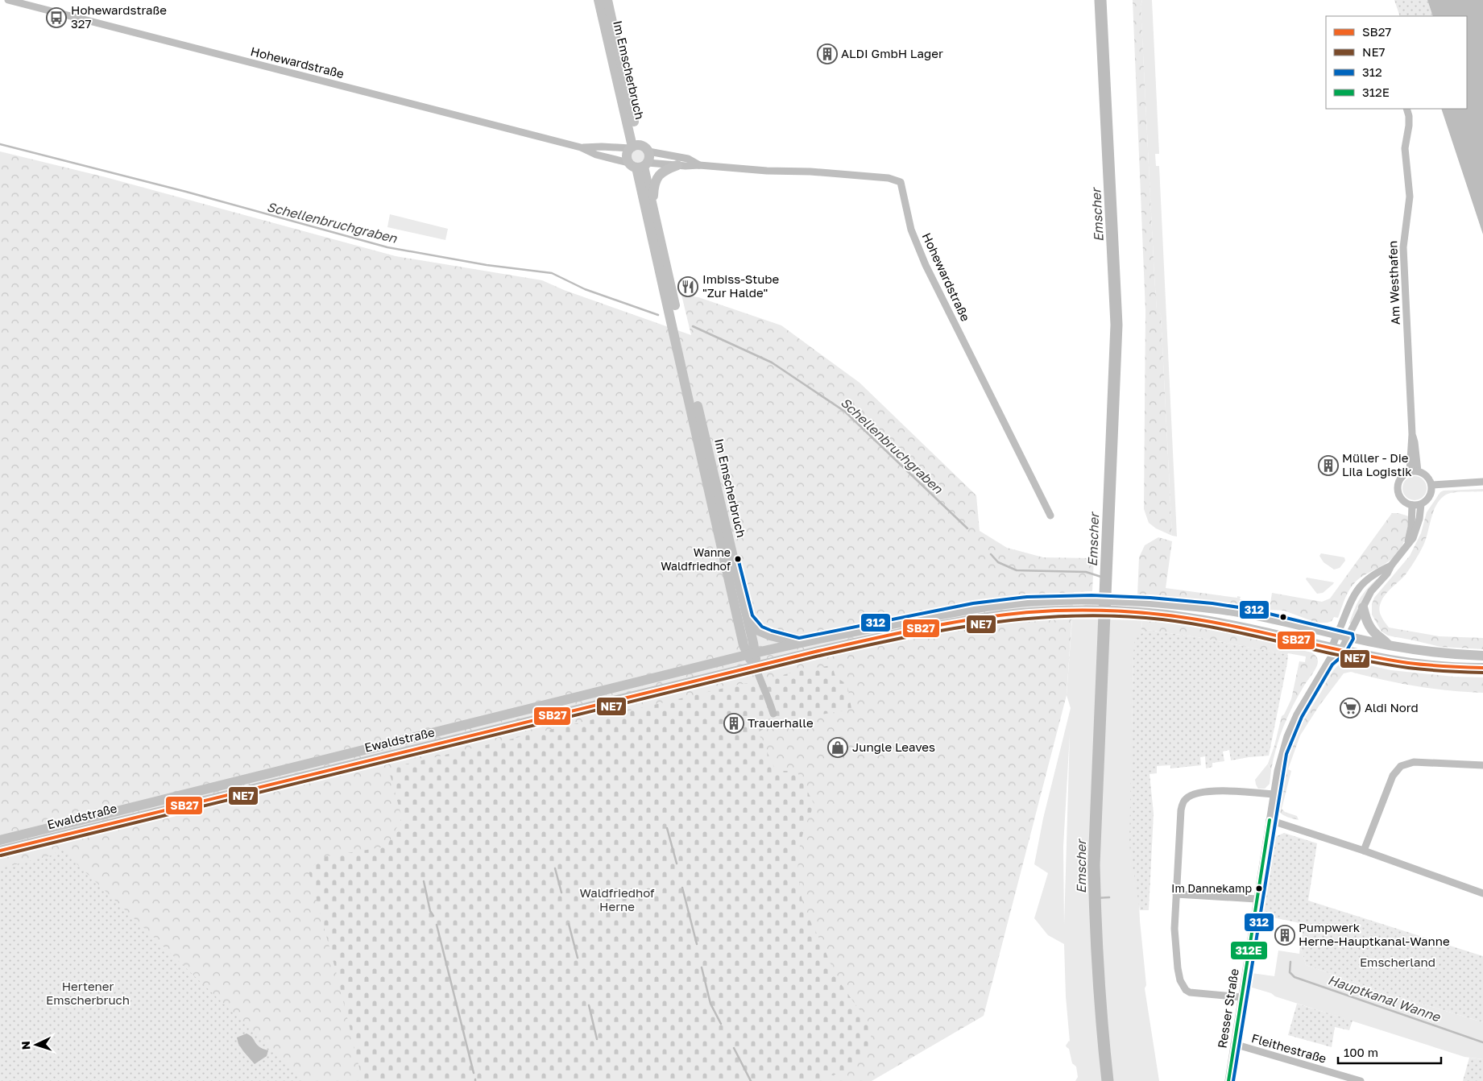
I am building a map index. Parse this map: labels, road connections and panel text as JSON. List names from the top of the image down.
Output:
{
  "streets": {
    "main road": ["Im Emscherbruch", "Ewaldstraße"],
    "street": [
      "Hohewardstraße",
      "Am Westhafen",
      "Resser Straße",
      "Fleithestraße"
    ]
  },
  "crossings": [
    ["Hohewardstraße", "Im Emscherbruch"],
    ["Im Emscherbruch", "Ewaldstraße"],
    ["Ewaldstraße", "Resser Straße"],
    ["Resser Straße", "Fleithestraße"]
  ],
  "water": ["Emscher", "Schellenbruchgraben", "Hauptkanal Wanne"],
  "parks": ["Waldfriedhof Herne", "Emscherland", "Hertener Emscherbruch"],
  "places": {
    "bus stop": ["Hohewardstraße 327"],
    "building": [
      "ALDI GmbH Lager",
      "Müller - Die Lila Logistik",
      "Trauerhalle",
      "Pumpwerk Herne-Hauptkanal-Wanne"
    ],
    "restaurant": ["Imbiss-Stube \"Zur Halde\""],
    "other": ["Wanne Waldfriedhof", "Im Dannekamp"],
    "supermarket": ["Aldi Nord"],
    "shop": ["Jungle Leaves"]
  },
  "lines": [
    "transit line 312",
    "transit line SB27",
    "transit line NE7",
    "transit line 312E"
  ],
  "legend": [
    "SB27",
    "NE7",
    "312",
    "312E"
  ],
  "scale_bar": "100 m",
  "north": "left"
}
